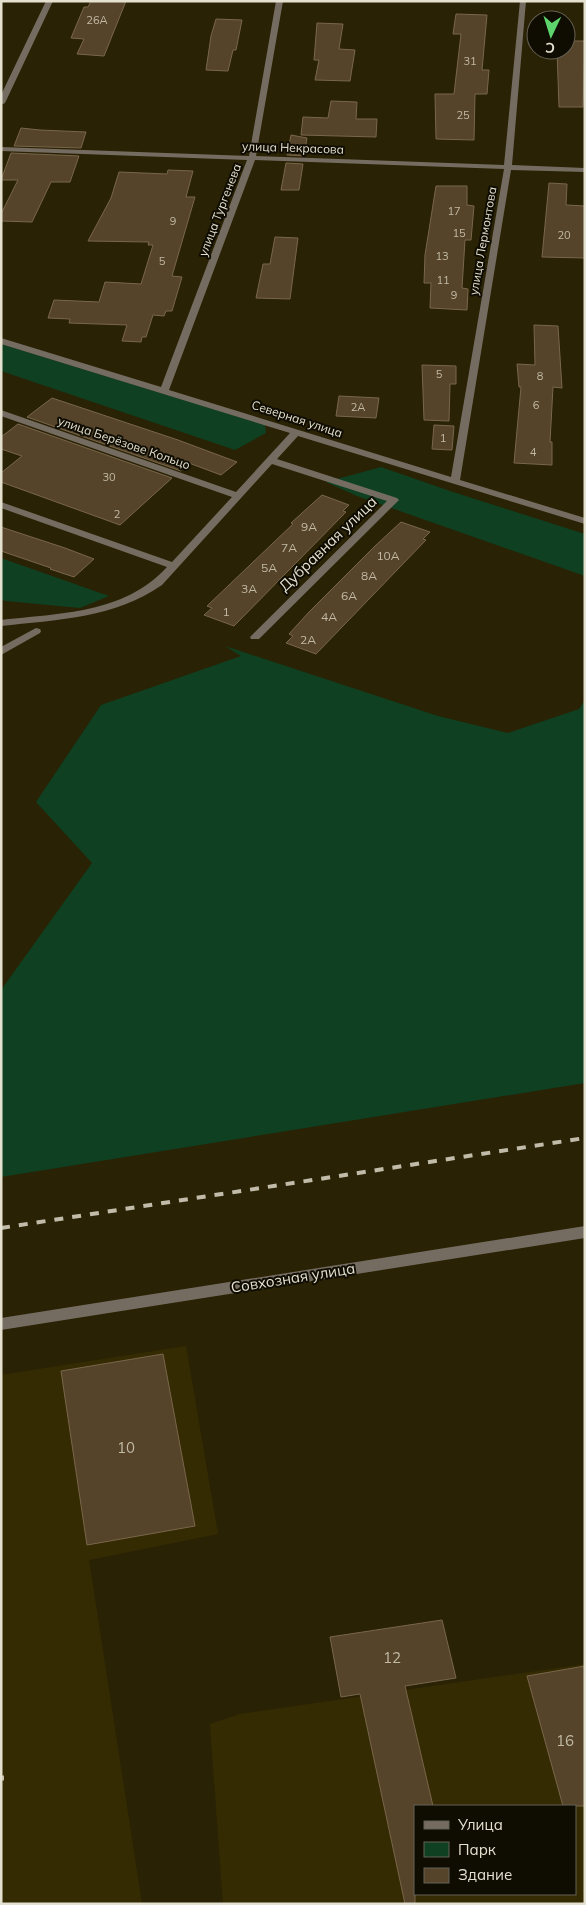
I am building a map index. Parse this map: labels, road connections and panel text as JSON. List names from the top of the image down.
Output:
{
  "streets": {
    "street": [
      "улица Некрасова",
      "улица Тургенева",
      "улица Лермонтова",
      "Северная улица",
      "улица Берёзове Кольцо",
      "Дубравная улица",
      "Совхозная улица"
    ]
  },
  "crossings": [
    ["улица Некрасова", "улица Тургенева"],
    ["улица Некрасова", "улица Лермонтова"],
    ["улица Тургенева", "Северная улица"],
    ["улица Лермонтова", "Северная улица"]
  ],
  "house_numbers": [
    "26А",
    "31",
    "25",
    "17",
    "9",
    "15",
    "20",
    "13",
    "5",
    "11",
    "9",
    "5",
    "8",
    "6",
    "2А",
    "1",
    "4",
    "30",
    "2",
    "9А",
    "7А",
    "10А",
    "5А",
    "8А",
    "3А",
    "6А",
    "1",
    "4А",
    "2А",
    "10",
    "12",
    "16"
  ],
  "legend": ["Улица", "Парк", "Здание"],
  "north": "bottom"
}
